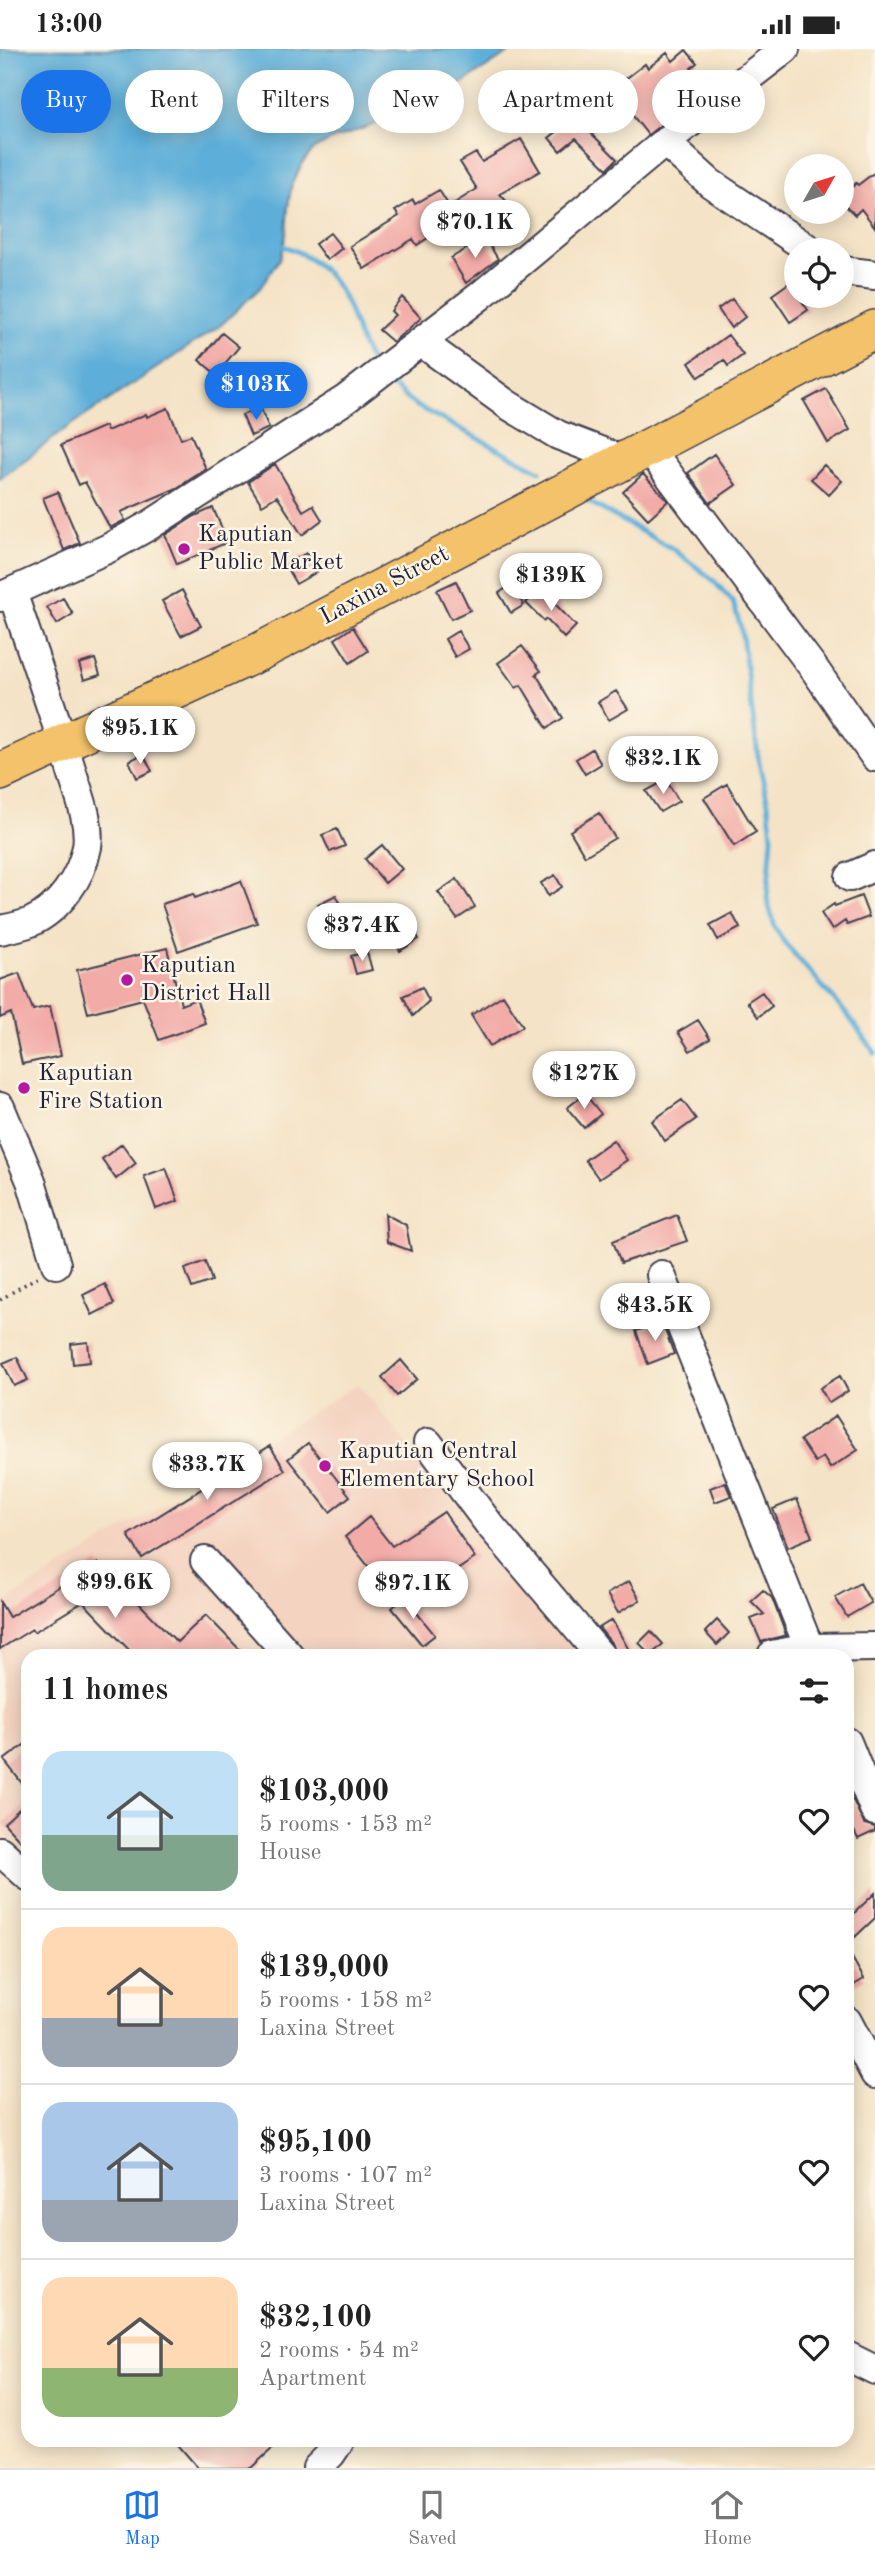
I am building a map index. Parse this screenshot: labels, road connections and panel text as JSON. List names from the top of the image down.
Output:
{
  "streets": {
    "main road": ["Laxina Street"]
  },
  "places": [
    "Kaputian Public Market",
    "Kaputian District Hall",
    "Kaputian Fire Station",
    "Kaputian Central Elementary School"
  ],
  "north": "top right",
  "page": {
    "status": "13:00",
    "chip": [
      "Buy",
      "Rent",
      "Filters",
      "New",
      "Apartment",
      "House"
    ],
    "price": [
      "$70.1K",
      "$103K",
      "$139K",
      "$95.1K",
      "$32.1K",
      "$37.4K",
      "$127K",
      "$43.5K",
      "$33.7K",
      "$99.6K",
      "$97.1K"
    ],
    "heading": "11 homes",
    "list": [
      {
        "name": "$103,000",
        "note": "5 rooms · 153 m² · House"
      },
      {
        "name": "$139,000",
        "note": "5 rooms · 158 m² · Laxina Street"
      },
      {
        "name": "$95,100",
        "note": "3 rooms · 107 m² · Laxina Street"
      },
      {
        "name": "$32,100",
        "note": "2 rooms · 54 m² · Apartment"
      }
    ],
    "tabs": ["Map", "Saved", "Home"]
  }
}
